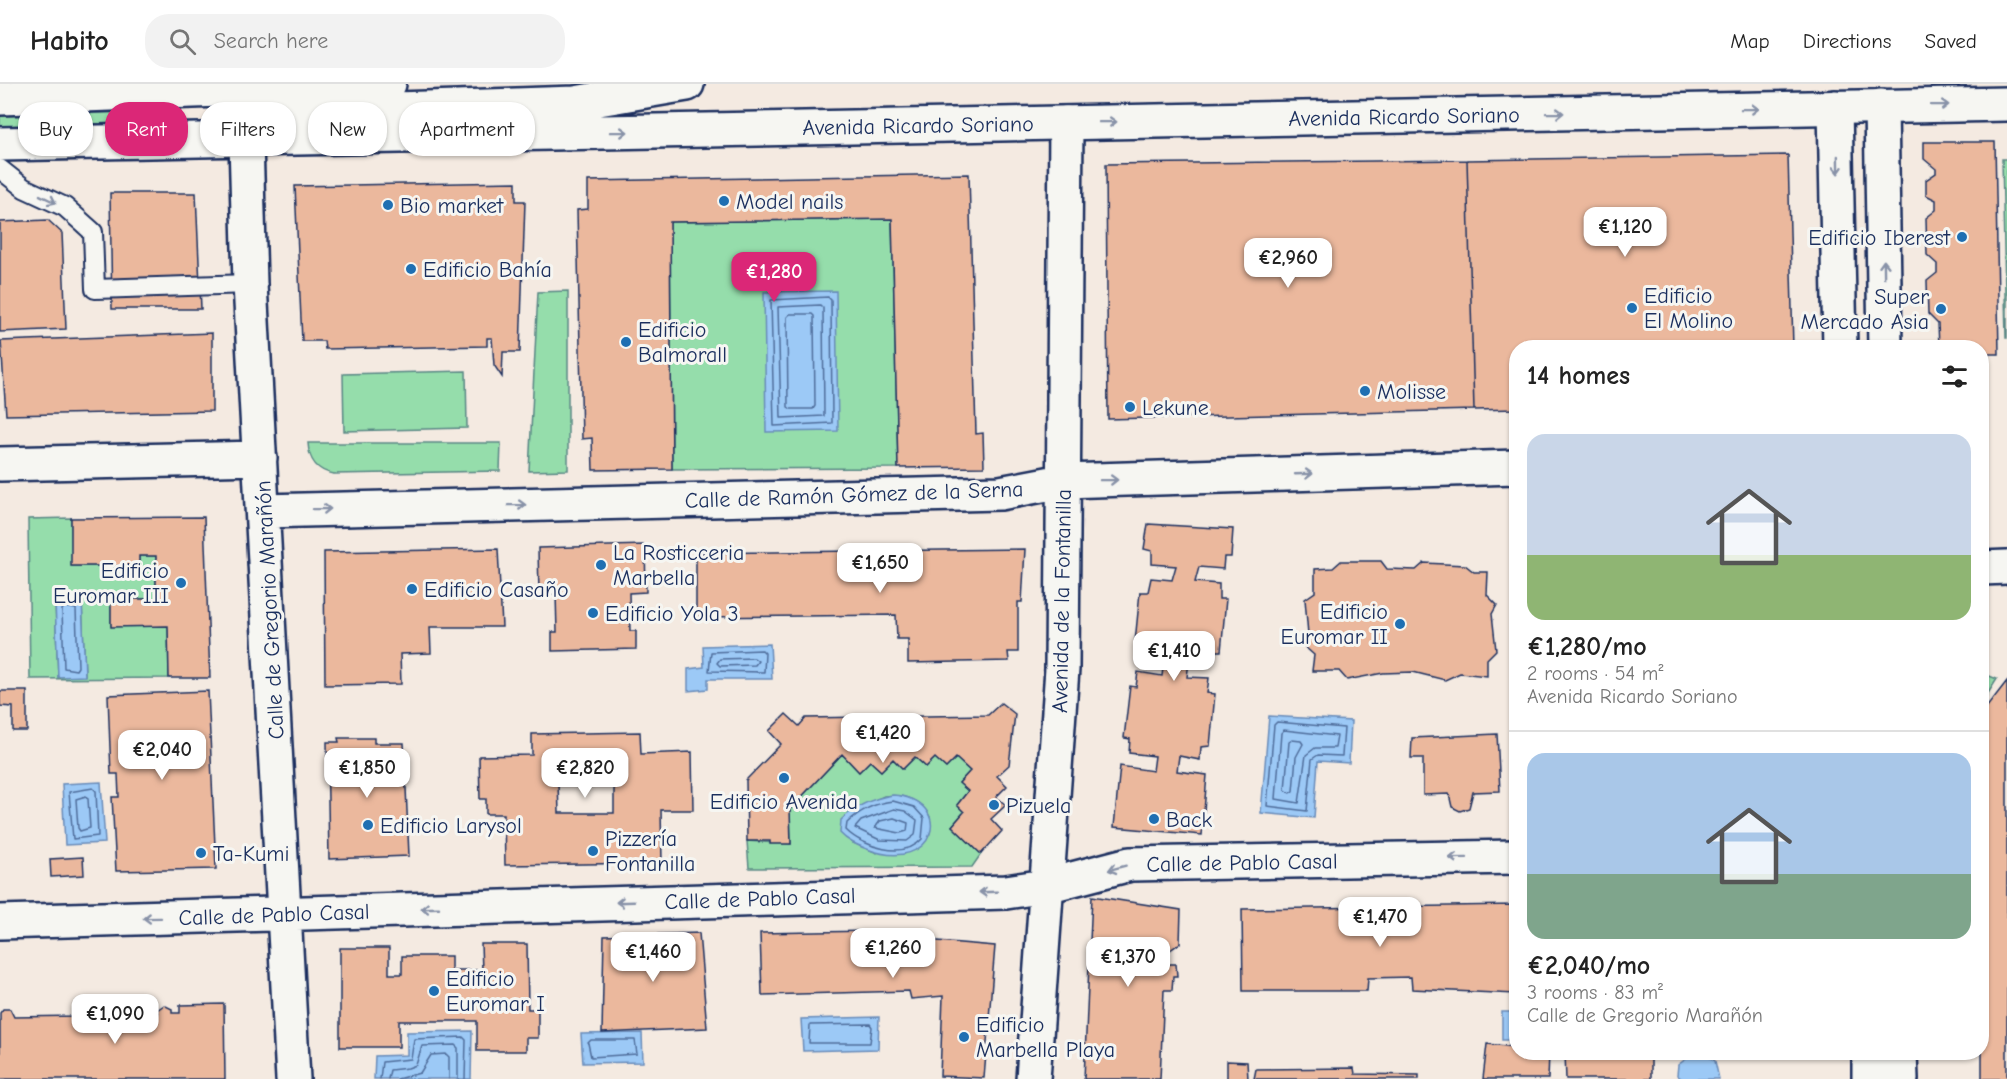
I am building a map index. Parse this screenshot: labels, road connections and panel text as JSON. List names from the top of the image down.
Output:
{
  "streets": {
    "street": [
      "Avenida Ricardo Soriano",
      "Calle de Ramón Gómez de la Serna",
      "Avenida de la Fontanilla",
      "Calle de Gregorio Marañón",
      "Calle de Pablo Casal"
    ]
  },
  "crossings": [
    ["Avenida Ricardo Soriano", "Avenida de la Fontanilla"],
    ["Calle de Ramón Gómez de la Serna", "Avenida de la Fontanilla"],
    ["Calle de Ramón Gómez de la Serna", "Calle de Gregorio Marañón"],
    ["Avenida de la Fontanilla", "Calle de Pablo Casal"],
    ["Calle de Gregorio Marañón", "Calle de Pablo Casal"]
  ],
  "one_way": ["Avenida Ricardo Soriano", "Calle de Ramón Gómez de la Serna", "Calle de Pablo Casal"],
  "places": [
    "Model nails",
    "Bio market",
    "Edificio Iberest",
    "Edificio Bahía",
    "Edificio El Molino",
    "Super Mercado Asia",
    "Edificio Balmorall",
    "Molisse",
    "Lekune",
    "La Rosticceria Marbella",
    "Edificio Euromar III",
    "Edificio Casaño",
    "Edificio Yola 3",
    "Edificio Euromar II",
    "Edificio Avenida",
    "Pizuela",
    "Back",
    "Edificio Larysol",
    "Pizzería Fontanilla",
    "Ta-Kumi",
    "Edificio Euromar I",
    "Edificio Marbella Playa"
  ],
  "page": {
    "header": "Habito",
    "search": "Search here",
    "nav": ["Map", "Directions", "Saved"],
    "chip": [
      "Buy",
      "Rent",
      "Filters",
      "New",
      "Apartment"
    ],
    "price": [
      "€1,120",
      "€2,960",
      "€1,280",
      "€1,650",
      "€1,410",
      "€1,420",
      "€2,040",
      "€1,850",
      "€2,820",
      "€1,470",
      "€1,260",
      "€1,460",
      "€1,370",
      "€1,090"
    ],
    "heading": "14 homes",
    "list": [
      {
        "name": "€1,280/mo",
        "note": "2 rooms · 54 m² · Avenida Ricardo Soriano"
      },
      {
        "name": "€2,040/mo",
        "note": "3 rooms · 83 m² · Calle de Gregorio Marañón"
      }
    ]
  }
}
